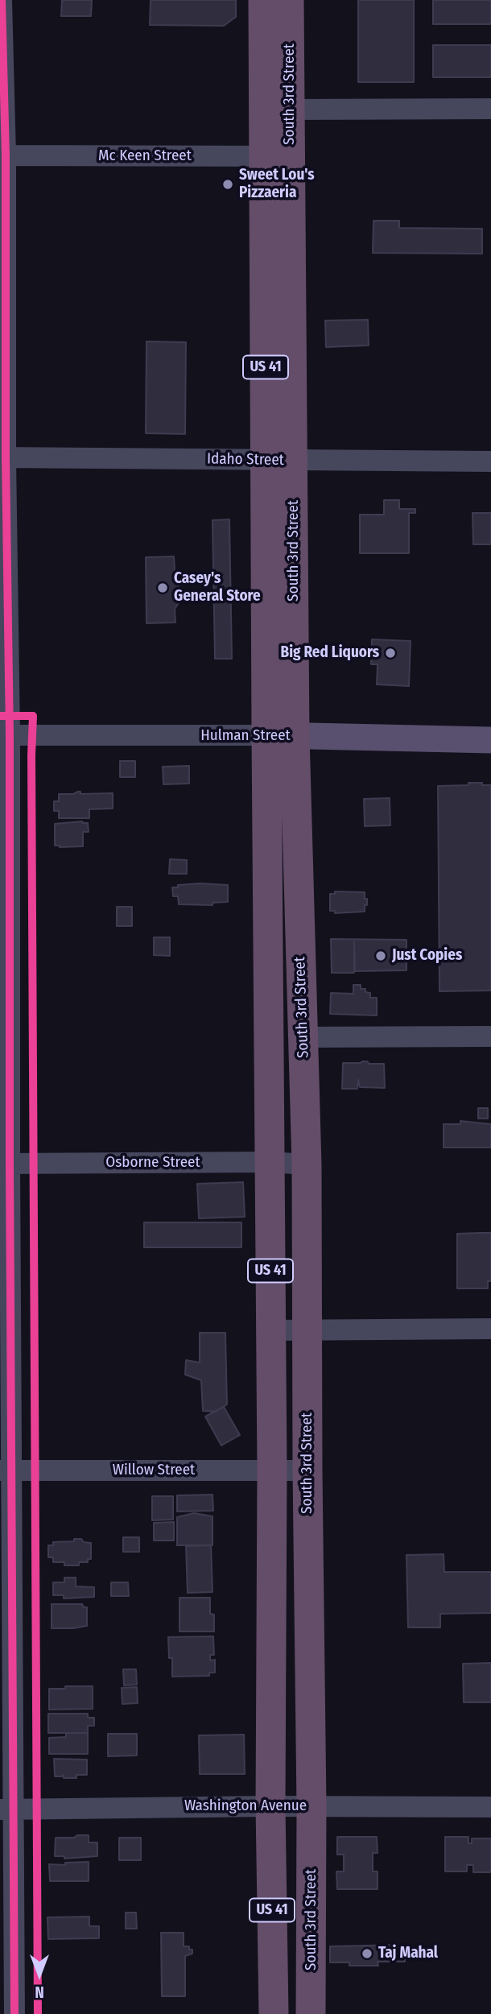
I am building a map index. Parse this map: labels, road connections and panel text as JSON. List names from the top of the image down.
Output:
{
  "streets": {
    "highway": ["South 3rd Street", "US 41"],
    "main road": ["Hulman Street"],
    "street": [
      "Mc Keen Street",
      "Idaho Street",
      "Osborne Street",
      "Willow Street",
      "Washington Avenue"
    ]
  },
  "crossings": [
    ["South 3rd Street", "Mc Keen Street"],
    ["South 3rd Street", "Idaho Street"],
    ["South 3rd Street", "Hulman Street"],
    ["South 3rd Street", "Osborne Street"],
    ["South 3rd Street", "Willow Street"],
    ["South 3rd Street", "Washington Avenue"]
  ],
  "places": [
    "Sweet Lou's Pizzaeria",
    "Casey's General Store",
    "Big Red Liquors",
    "Just Copies",
    "Taj Mahal"
  ],
  "north": "bottom"
}
